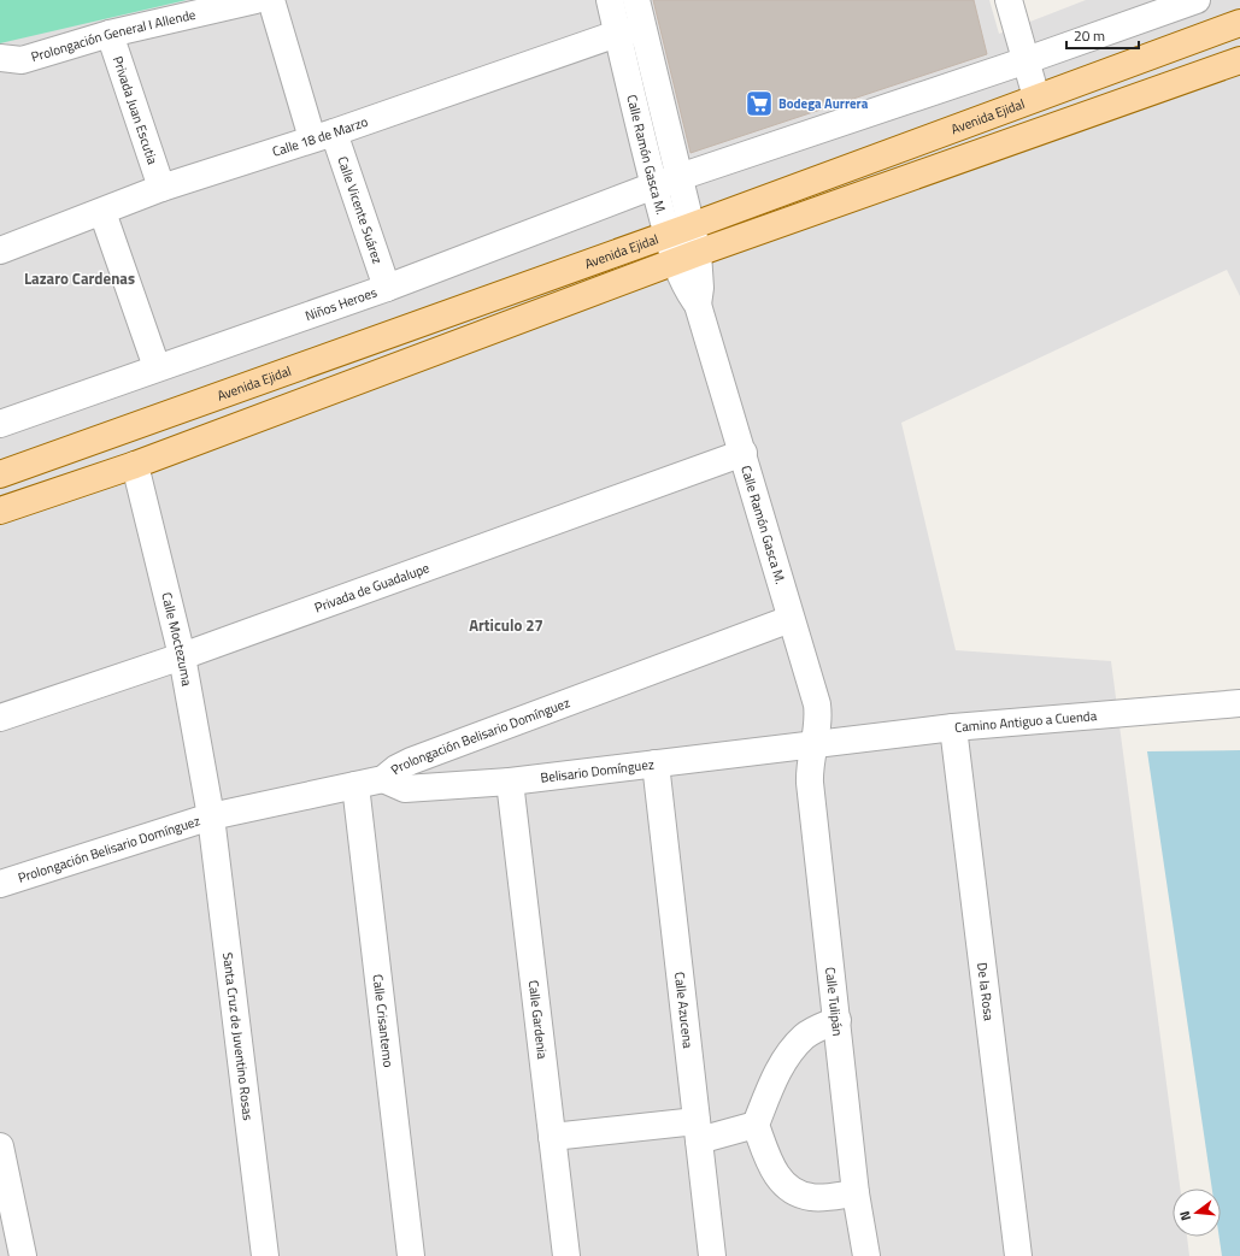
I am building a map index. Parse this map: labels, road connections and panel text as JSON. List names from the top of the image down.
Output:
{
  "streets": {
    "main road": ["Avenida Ejidal"],
    "street": [
      "Prolongación General I Allende",
      "Privada Juan Escutia",
      "Calle 18 de Marzo",
      "Calle Ramón Gasca M.",
      "Calle Vicente Suárez",
      "Niños Heroes",
      "Privada de Guadalupe",
      "Calle Moctezuma",
      "Camino Antiguo a Cuenda",
      "Prolongación Belisario Domínguez",
      "Belisario Domínguez",
      "De la Rosa",
      "Calle Tulipán",
      "Calle Azucena",
      "Calle Gardenia",
      "Calle Crisantemo",
      "Santa Cruz de Juventino Rosas"
    ]
  },
  "crossings": [
    ["Prolongación General I Allende", "Privada Juan Escutia"],
    ["Privada Juan Escutia", "Calle 18 de Marzo"],
    ["Avenida Ejidal", "Calle Ramón Gasca M."],
    ["Avenida Ejidal", "Calle Moctezuma"],
    ["Calle 18 de Marzo", "Calle Ramón Gasca M."],
    ["Calle 18 de Marzo", "Calle Vicente Suárez"],
    ["Calle Ramón Gasca M.", "Niños Heroes"],
    ["Calle Ramón Gasca M.", "Privada de Guadalupe"],
    ["Calle Ramón Gasca M.", "Camino Antiguo a Cuenda"],
    ["Calle Ramón Gasca M.", "Prolongación Belisario Domínguez"],
    ["Calle Ramón Gasca M.", "Belisario Domínguez"],
    ["Calle Ramón Gasca M.", "Calle Tulipán"],
    ["Calle Vicente Suárez", "Niños Heroes"],
    ["Privada de Guadalupe", "Calle Moctezuma"],
    ["Calle Moctezuma", "Prolongación Belisario Domínguez"],
    ["Calle Moctezuma", "Santa Cruz de Juventino Rosas"],
    ["Camino Antiguo a Cuenda", "Belisario Domínguez"],
    ["Camino Antiguo a Cuenda", "De la Rosa"],
    ["Camino Antiguo a Cuenda", "Calle Tulipán"],
    ["Prolongación Belisario Domínguez", "Belisario Domínguez"],
    ["Prolongación Belisario Domínguez", "Calle Crisantemo"],
    ["Prolongación Belisario Domínguez", "Santa Cruz de Juventino Rosas"],
    ["Belisario Domínguez", "Calle Tulipán"],
    ["Belisario Domínguez", "Calle Azucena"],
    ["Belisario Domínguez", "Calle Gardenia"]
  ],
  "districts": ["Lazaro Cardenas", "Articulo 27"],
  "places": {
    "supermarket": ["Bodega Aurrera"]
  },
  "scale_bar": "20 m",
  "north": "left"
}
